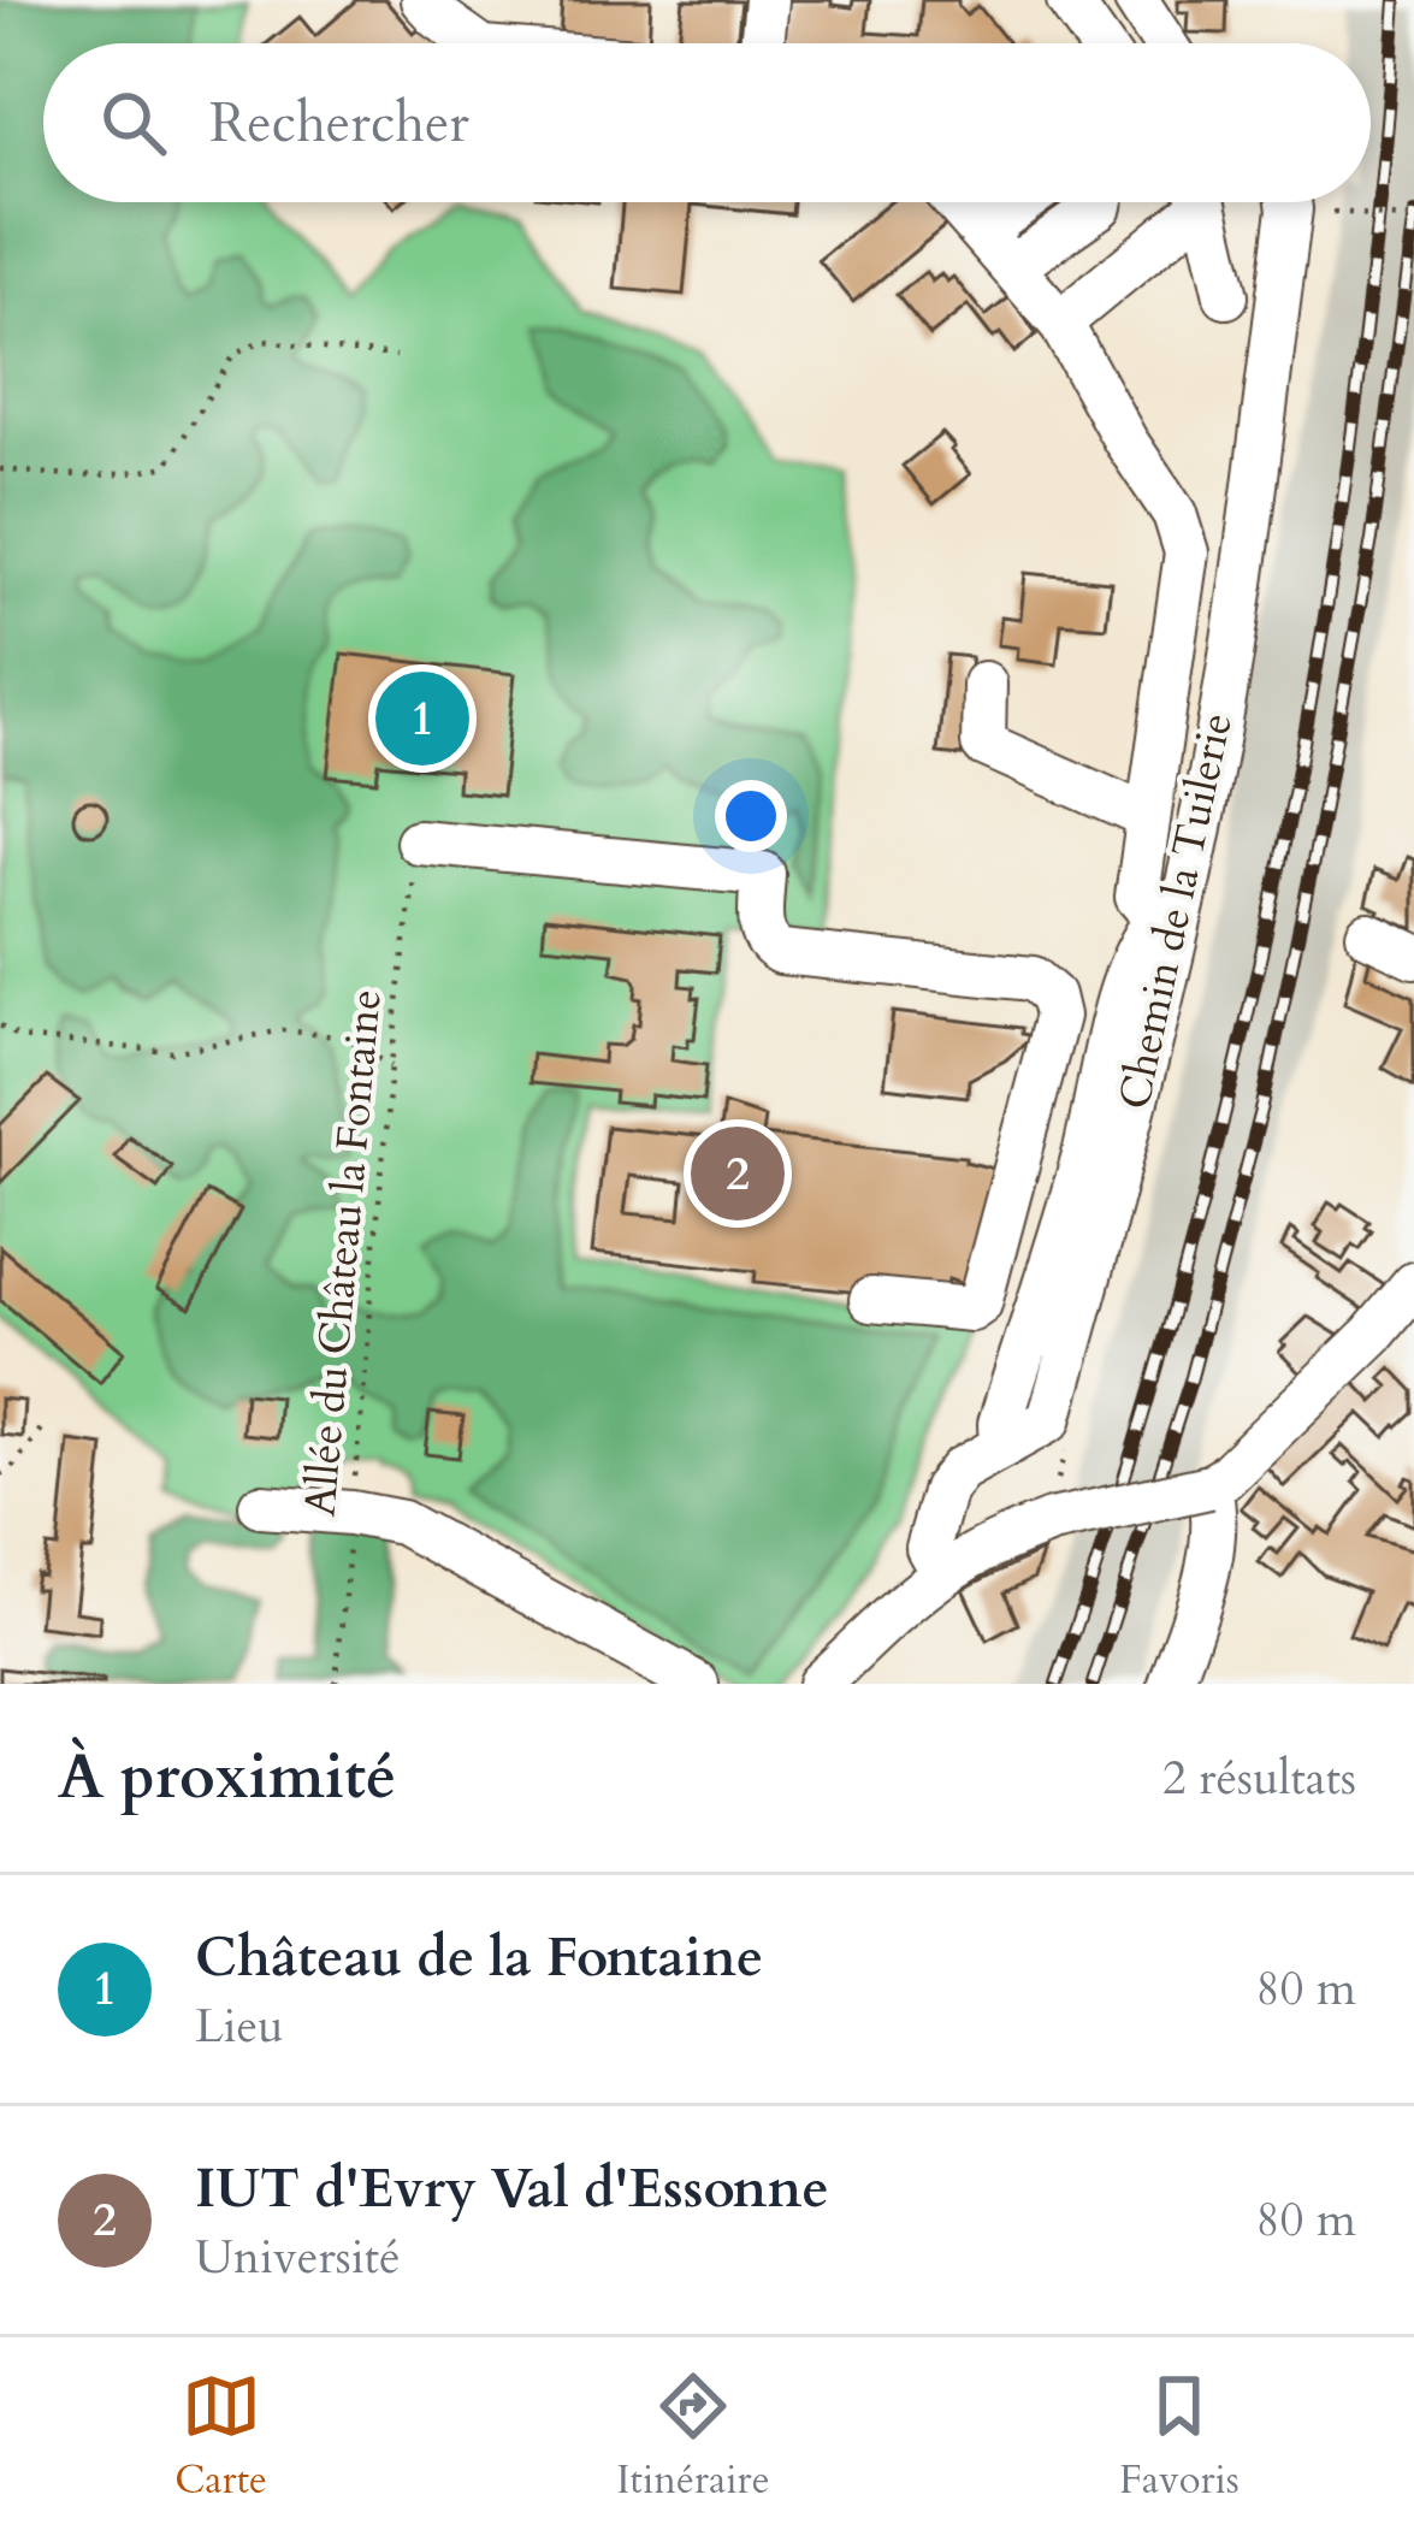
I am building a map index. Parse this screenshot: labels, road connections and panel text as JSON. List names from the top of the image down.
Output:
{
  "streets": {
    "street": ["Chemin de la Tuilerie"],
    "path": ["Allée du Château la Fontaine"]
  },
  "page": {
    "search": "Rechercher",
    "pins": ["1", "2"],
    "heading": ["À proximité", "2 résultats"],
    "list": [
      {
        "mark": "1",
        "name": "Château de la Fontaine",
        "note": "Lieu",
        "value": "80 m"
      },
      {
        "mark": "2",
        "name": "IUT d'Evry Val d'Essonne",
        "note": "Université",
        "value": "80 m"
      }
    ],
    "nav": ["Carte", "Itinéraire", "Favoris"]
  }
}
